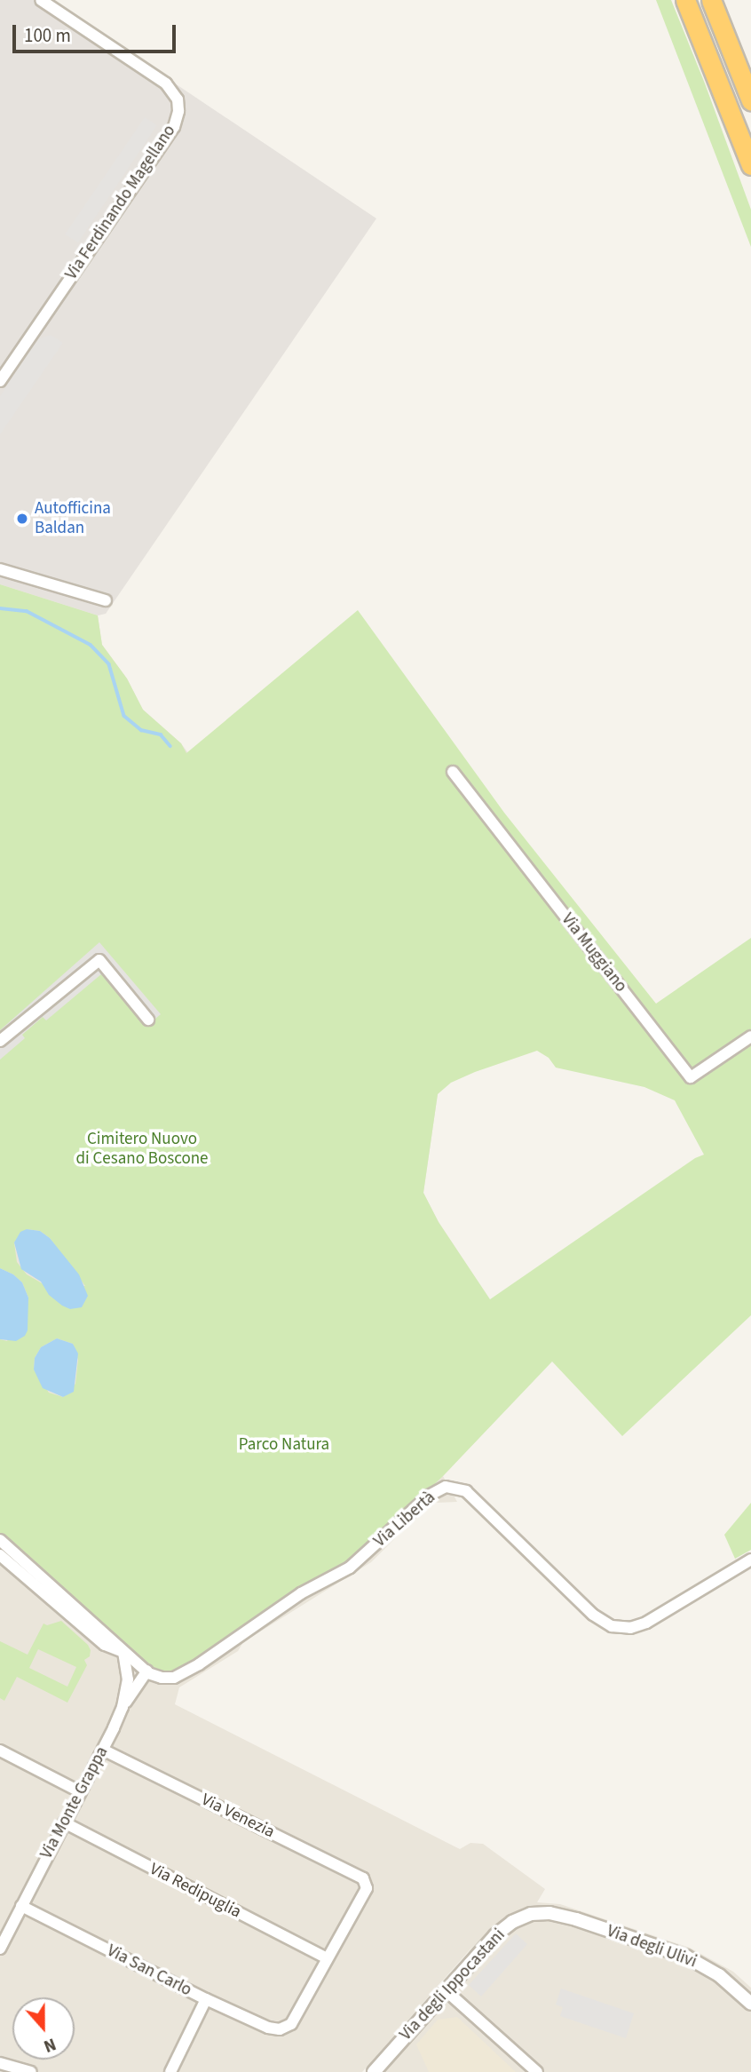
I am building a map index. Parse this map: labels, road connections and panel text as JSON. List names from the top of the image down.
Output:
{
  "streets": {
    "street": [
      "Via Ferdinando Magellano",
      "Via Muggiano",
      "Via Libertà",
      "Via Monte Grappa",
      "Via Venezia",
      "Via Redipuglia",
      "Via degli Ulivi",
      "Via San Carlo",
      "Via degli Ippocastani"
    ]
  },
  "crossings": [
    ["Via Libertà", "Via Monte Grappa"],
    ["Via Monte Grappa", "Via Venezia"],
    ["Via Monte Grappa", "Via Redipuglia"],
    ["Via Monte Grappa", "Via San Carlo"],
    ["Via Venezia", "Via Redipuglia"],
    ["Via Venezia", "Via San Carlo"],
    ["Via Redipuglia", "Via San Carlo"],
    ["Via degli Ulivi", "Via degli Ippocastani"]
  ],
  "parks": ["Cimitero Nuovo di Cesano Boscone", "Parco Natura"],
  "places": ["Autofficina Baldan"],
  "scale_bar": "100 m",
  "north": "bottom"
}
